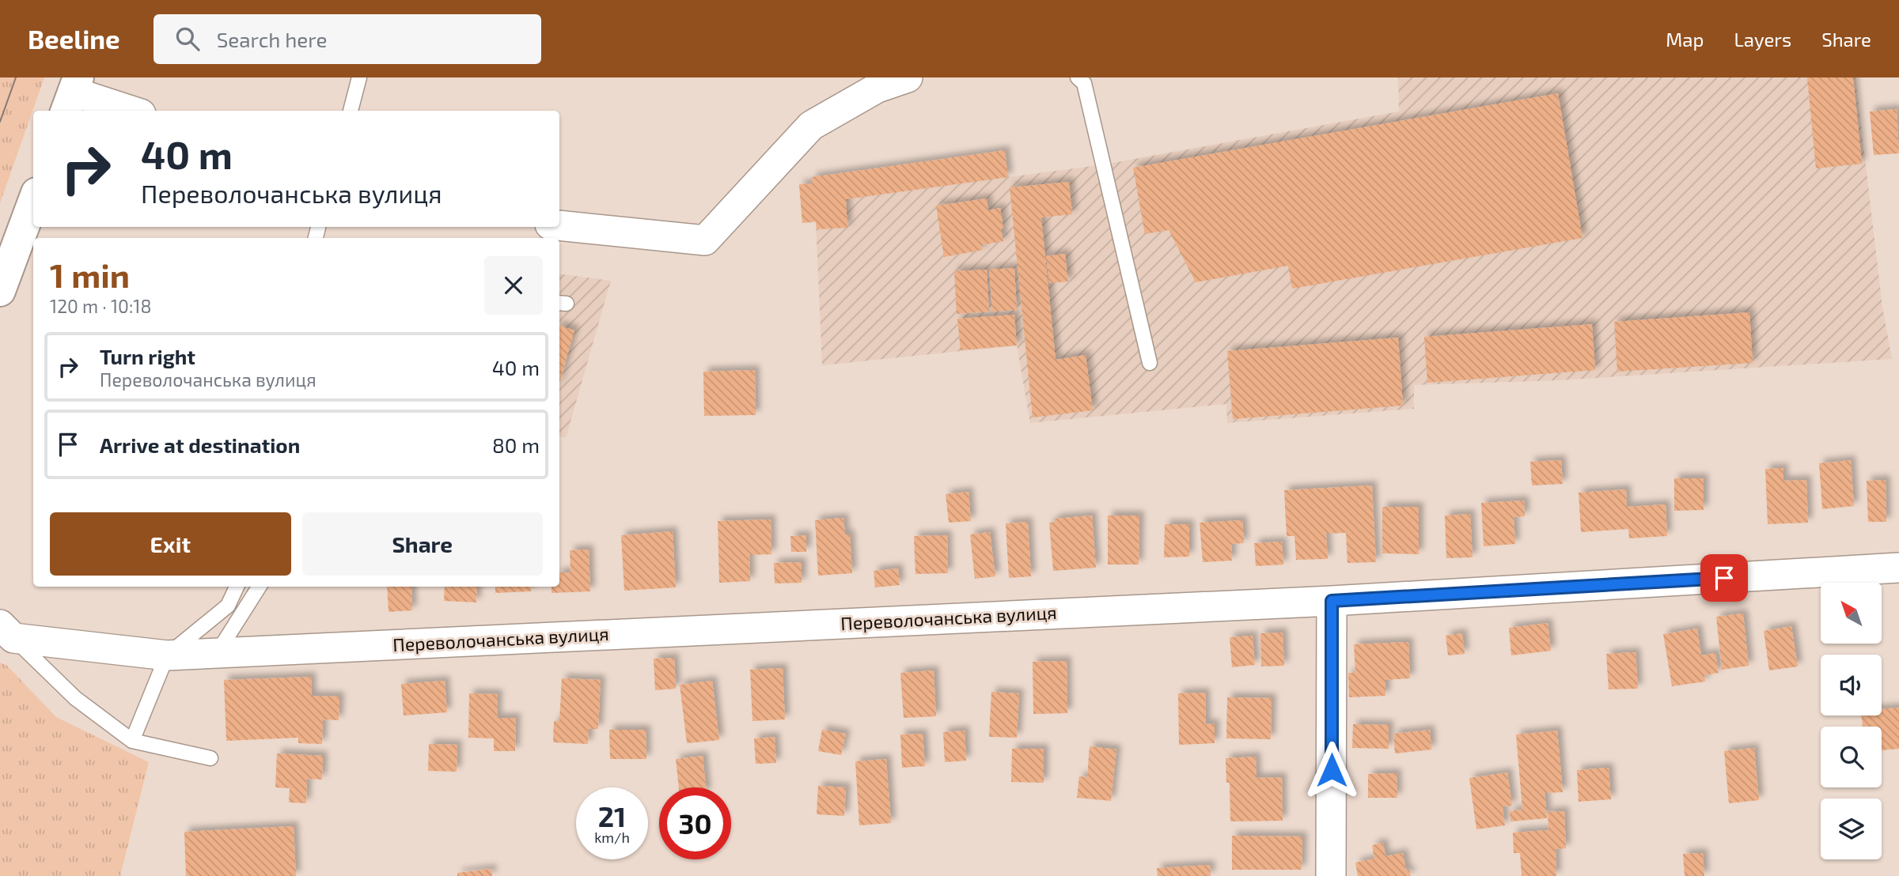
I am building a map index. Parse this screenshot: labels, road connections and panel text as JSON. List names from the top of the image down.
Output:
{
  "streets": {
    "street": ["Переволочанська вулиця"]
  },
  "north": "top left",
  "page": {
    "header": "Beeline",
    "search": "Search here",
    "nav": ["Map", "Layers", "Share"],
    "turn": ["40 m", "Переволочанська вулиця"],
    "heading": ["1 min", "120 m · 10:18"],
    "list": [
      {
        "name": "Turn right",
        "note": "Переволочанська вулиця",
        "value": "40 m"
      },
      {
        "name": "Arrive at destination",
        "value": "80 m"
      }
    ],
    "buttons": ["Exit", "Share"],
    "speed": "21 km/h",
    "limit": "30"
  }
}
